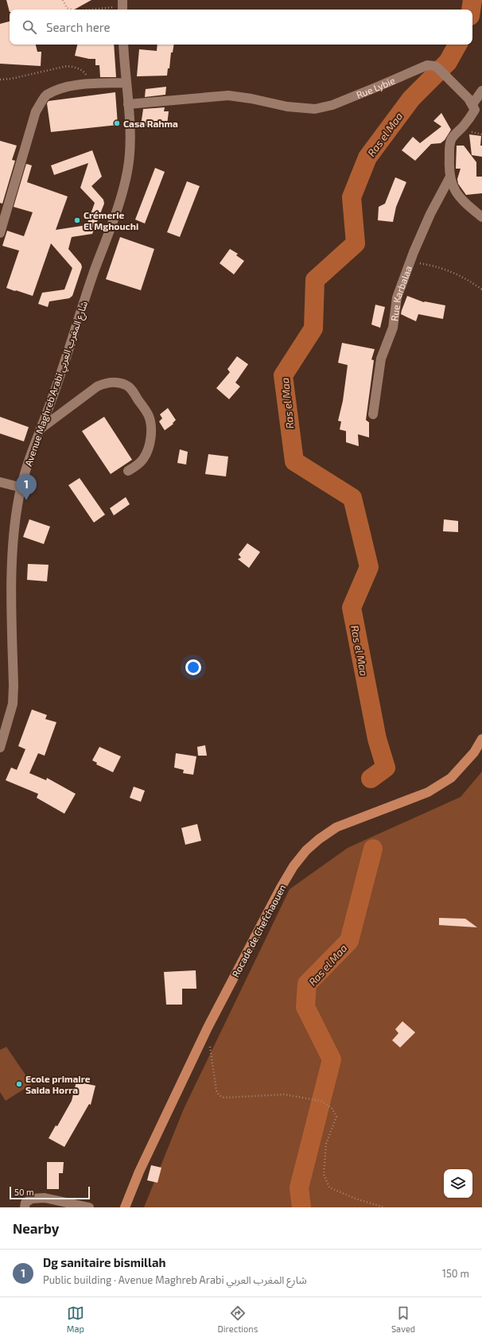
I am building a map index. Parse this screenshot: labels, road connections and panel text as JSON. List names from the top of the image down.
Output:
{
  "streets": {
    "main road": ["Rocade de Chefchaouen"],
    "street": ["Rue Lybie", "Rue Karbalaa", "Avenue Maghreb Arabi شارع المغرب العربي"]
  },
  "crossings": [
    ["Rue Lybie", "Avenue Maghreb Arabi شارع المغرب العربي"]
  ],
  "water": ["Ras el Maa"],
  "places": ["Casa Rahma", "Crémerie El Mghouchi", "Ecole primaire Saida Horra"],
  "scale_bar": "50 m",
  "page": {
    "search": "Search here",
    "pins": "1",
    "scale": "50 m",
    "heading": "Nearby",
    "list": [
      {
        "mark": "1",
        "name": "Dg sanitaire bismillah",
        "note": "Public building · Avenue Maghreb Arabi شارع المغرب العربي",
        "value": "150 m"
      }
    ],
    "nav": ["Map", "Directions", "Saved"]
  }
}
